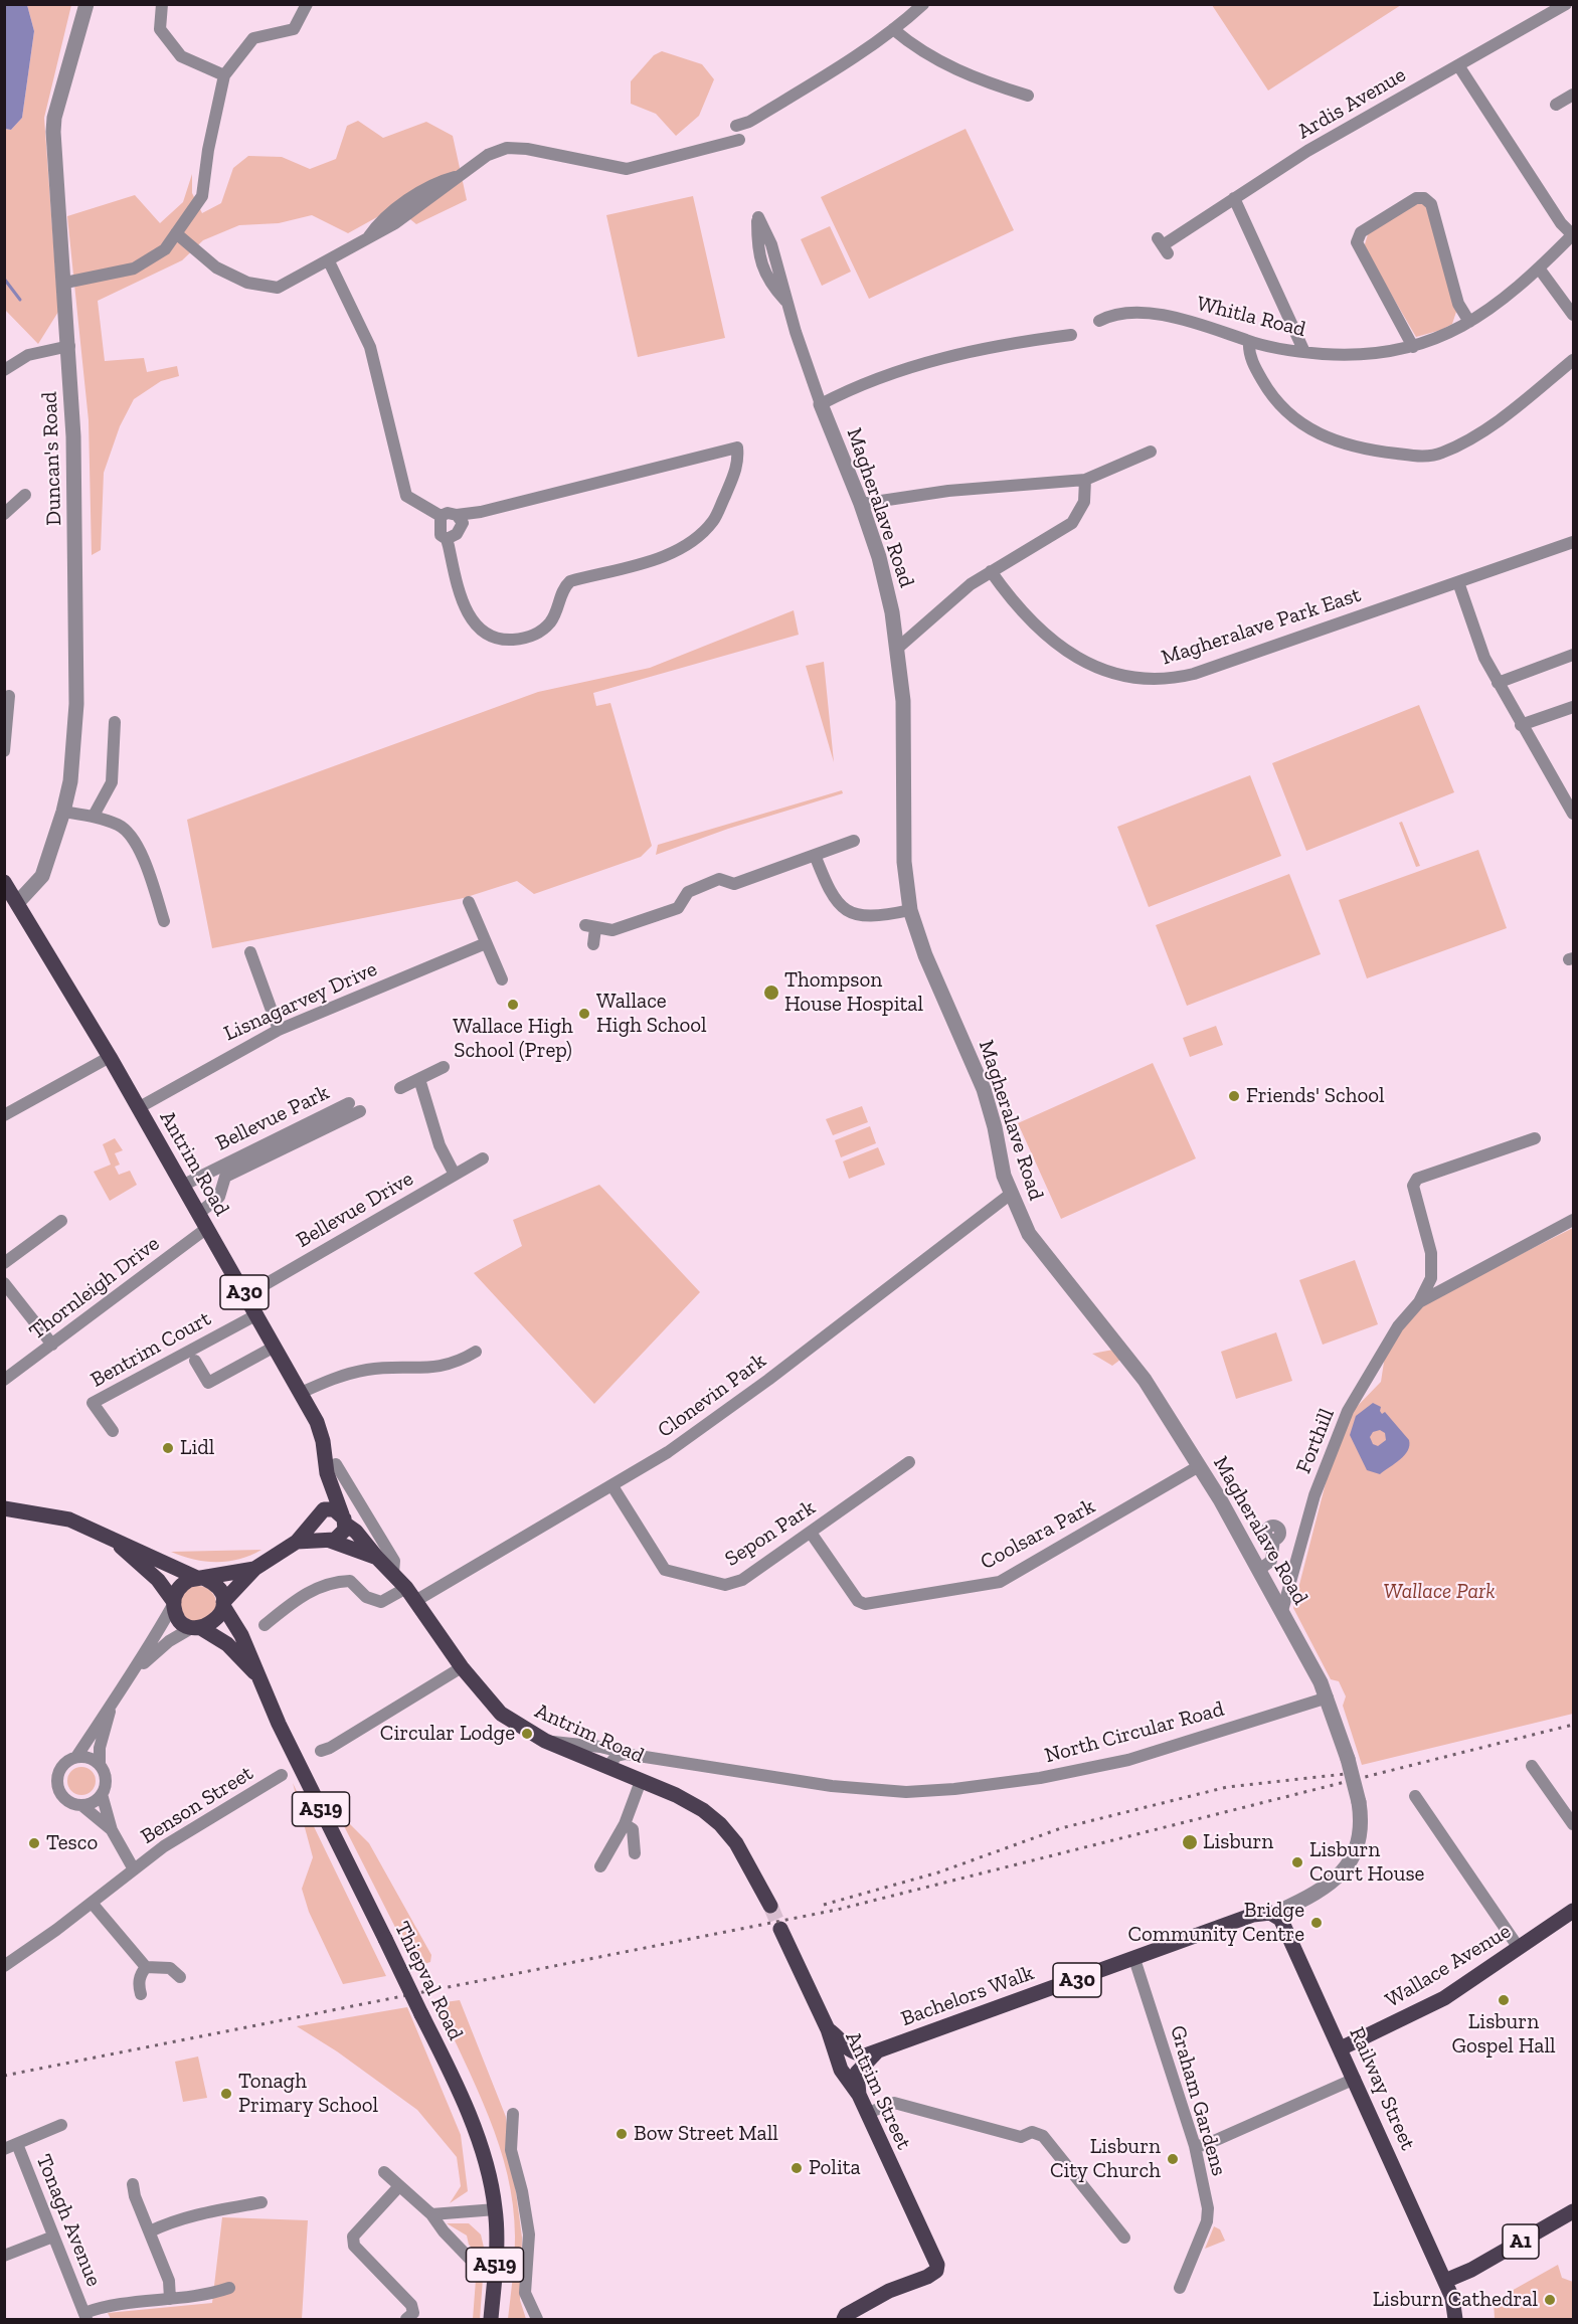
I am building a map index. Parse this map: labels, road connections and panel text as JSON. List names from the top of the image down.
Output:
{
  "streets": {
    "main road": [
      "Antrim Road",
      "A30",
      "A519",
      "Wallace Avenue",
      "Thiepval Road",
      "Bachelors Walk",
      "Railway Street",
      "Antrim Street",
      "A1"
    ],
    "street": [
      "Ardis Avenue",
      "Whitla Road",
      "Duncan's Road",
      "Magheralave Road",
      "Magheralave Park East",
      "Lisnagarvey Drive",
      "Bellevue Park",
      "Bellevue Drive",
      "Thornleigh Drive",
      "Bentrim Court",
      "Clonevin Park",
      "Forthill",
      "Sepon Park",
      "Coolsara Park",
      "North Circular Road",
      "Benson Street",
      "Graham Gardens",
      "Tonagh Avenue"
    ]
  },
  "crossings": [
    ["Duncan's Road", "Antrim Road"],
    ["Magheralave Road", "Clonevin Park"],
    ["Magheralave Road", "Forthill"],
    ["Magheralave Road", "Coolsara Park"],
    ["Magheralave Road", "North Circular Road"],
    ["Magheralave Road", "Bachelors Walk"],
    ["Magheralave Road", "Railway Street"],
    ["Lisnagarvey Drive", "Antrim Road"],
    ["Bellevue Park", "Antrim Road"],
    ["Antrim Road", "Bellevue Drive"],
    ["Antrim Road", "Thornleigh Drive"],
    ["Antrim Road", "A30"],
    ["Antrim Road", "Bentrim Court"],
    ["Antrim Road", "Clonevin Park"],
    ["Antrim Road", "North Circular Road"],
    ["A30", "A519"],
    ["A30", "Thiepval Road"],
    ["Clonevin Park", "Sepon Park"],
    ["Sepon Park", "Coolsara Park"],
    ["A519", "Thiepval Road"],
    ["Wallace Avenue", "Railway Street"],
    ["Bachelors Walk", "Railway Street"],
    ["Bachelors Walk", "Antrim Street"],
    ["Bachelors Walk", "Graham Gardens"],
    ["Railway Street", "A1"]
  ],
  "parks": ["Wallace Park"],
  "places": [
    "Thompson House Hospital",
    "Wallace High School (Prep)",
    "Wallace High School",
    "Friends' School",
    "Lidl",
    "Circular Lodge",
    "Lisburn",
    "Tesco",
    "Lisburn Court House",
    "Bridge Community Centre",
    "Lisburn Gospel Hall",
    "Tonagh Primary School",
    "Bow Street Mall",
    "Lisburn City Church",
    "Polita",
    "Lisburn Cathedral"
  ]
}
